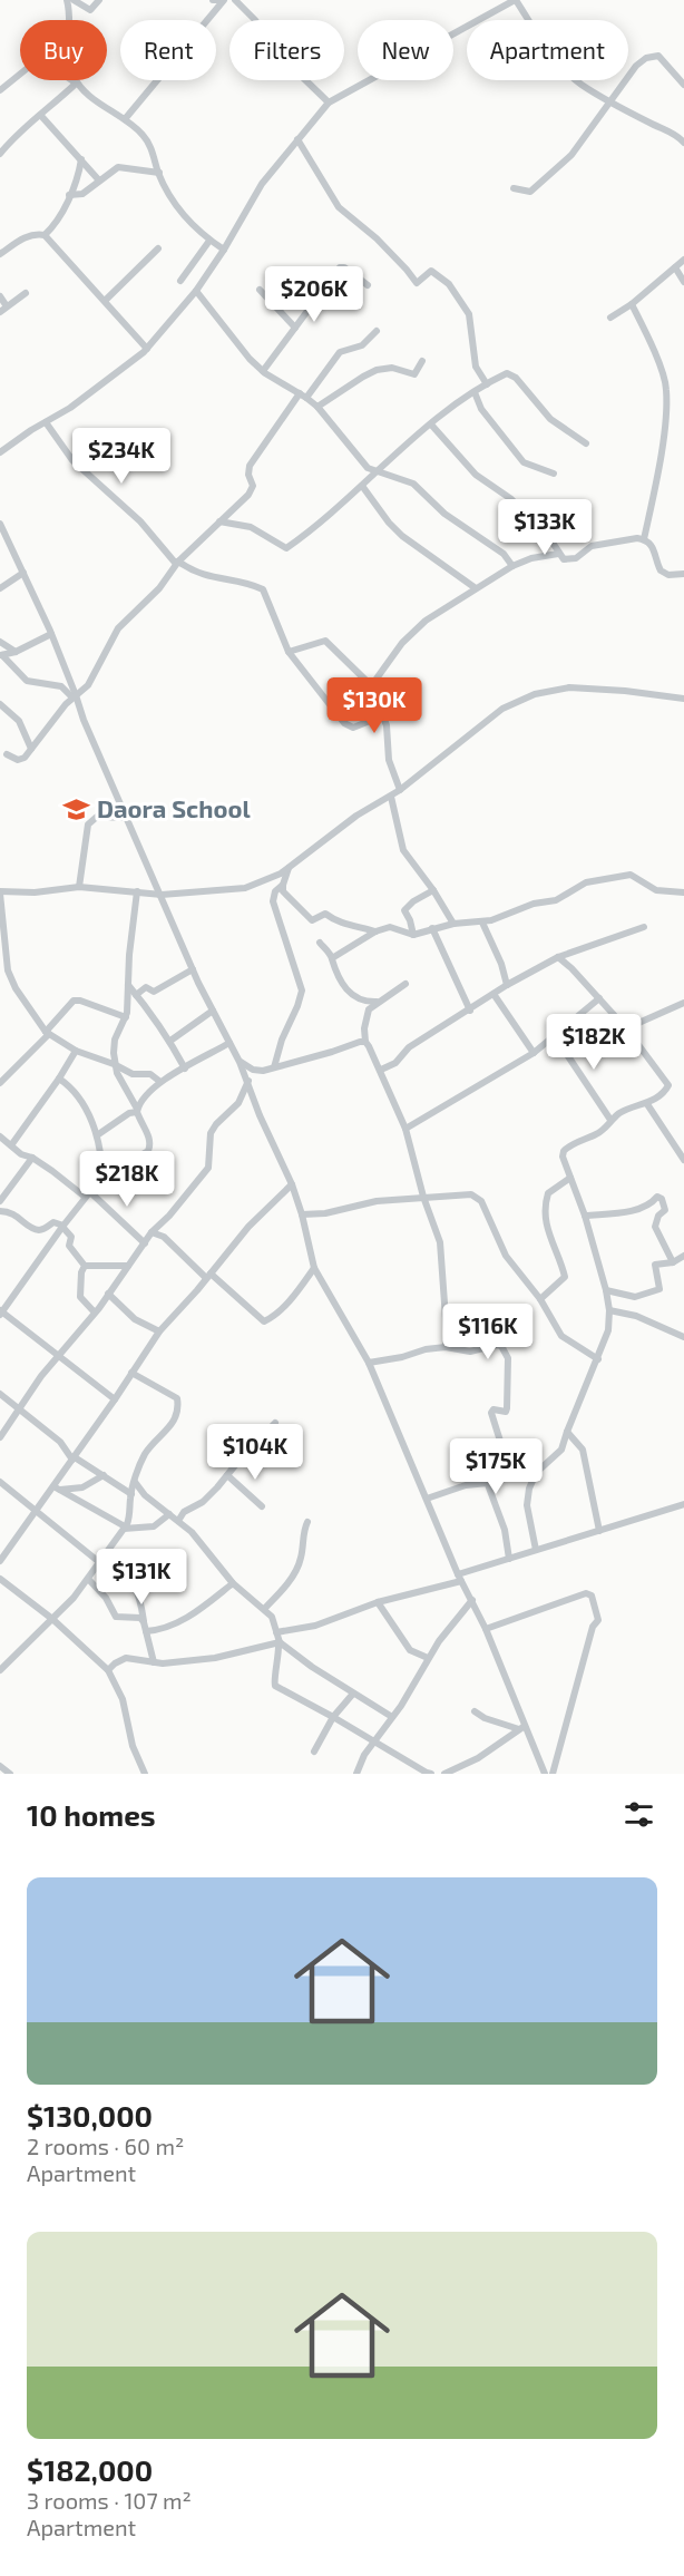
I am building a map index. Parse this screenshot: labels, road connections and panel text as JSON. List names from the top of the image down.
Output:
{
  "places": {
    "school or university": ["Daora School"]
  },
  "page": {
    "chip": [
      "Buy",
      "Rent",
      "Filters",
      "New",
      "Apartment"
    ],
    "price": [
      "$206K",
      "$234K",
      "$133K",
      "$130K",
      "$182K",
      "$218K",
      "$116K",
      "$104K",
      "$175K",
      "$131K"
    ],
    "heading": "10 homes",
    "list": [
      {
        "name": "$130,000",
        "note": "2 rooms · 60 m² · Apartment"
      },
      {
        "name": "$182,000",
        "note": "3 rooms · 107 m² · Apartment"
      }
    ]
  }
}
